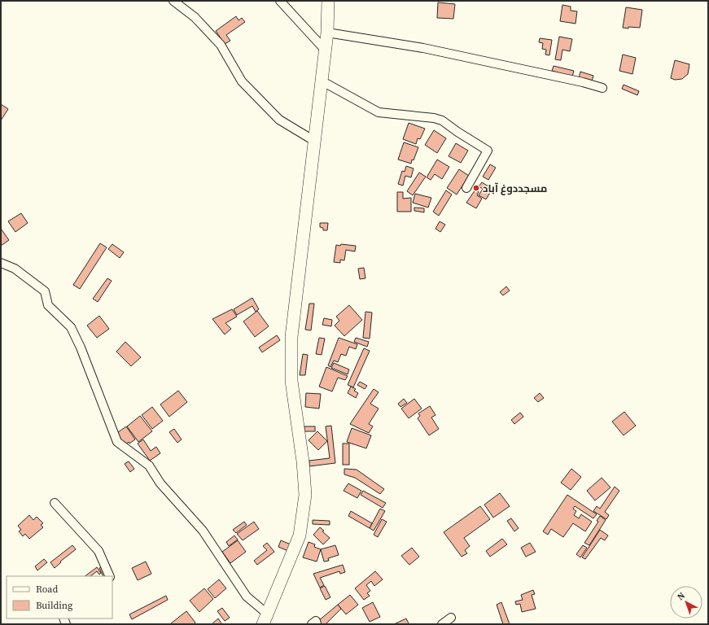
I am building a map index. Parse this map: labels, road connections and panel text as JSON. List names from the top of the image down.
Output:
{
  "places": ["مسجددوغ آباد"],
  "legend": ["Road", "Building"],
  "north": "top left"
}
